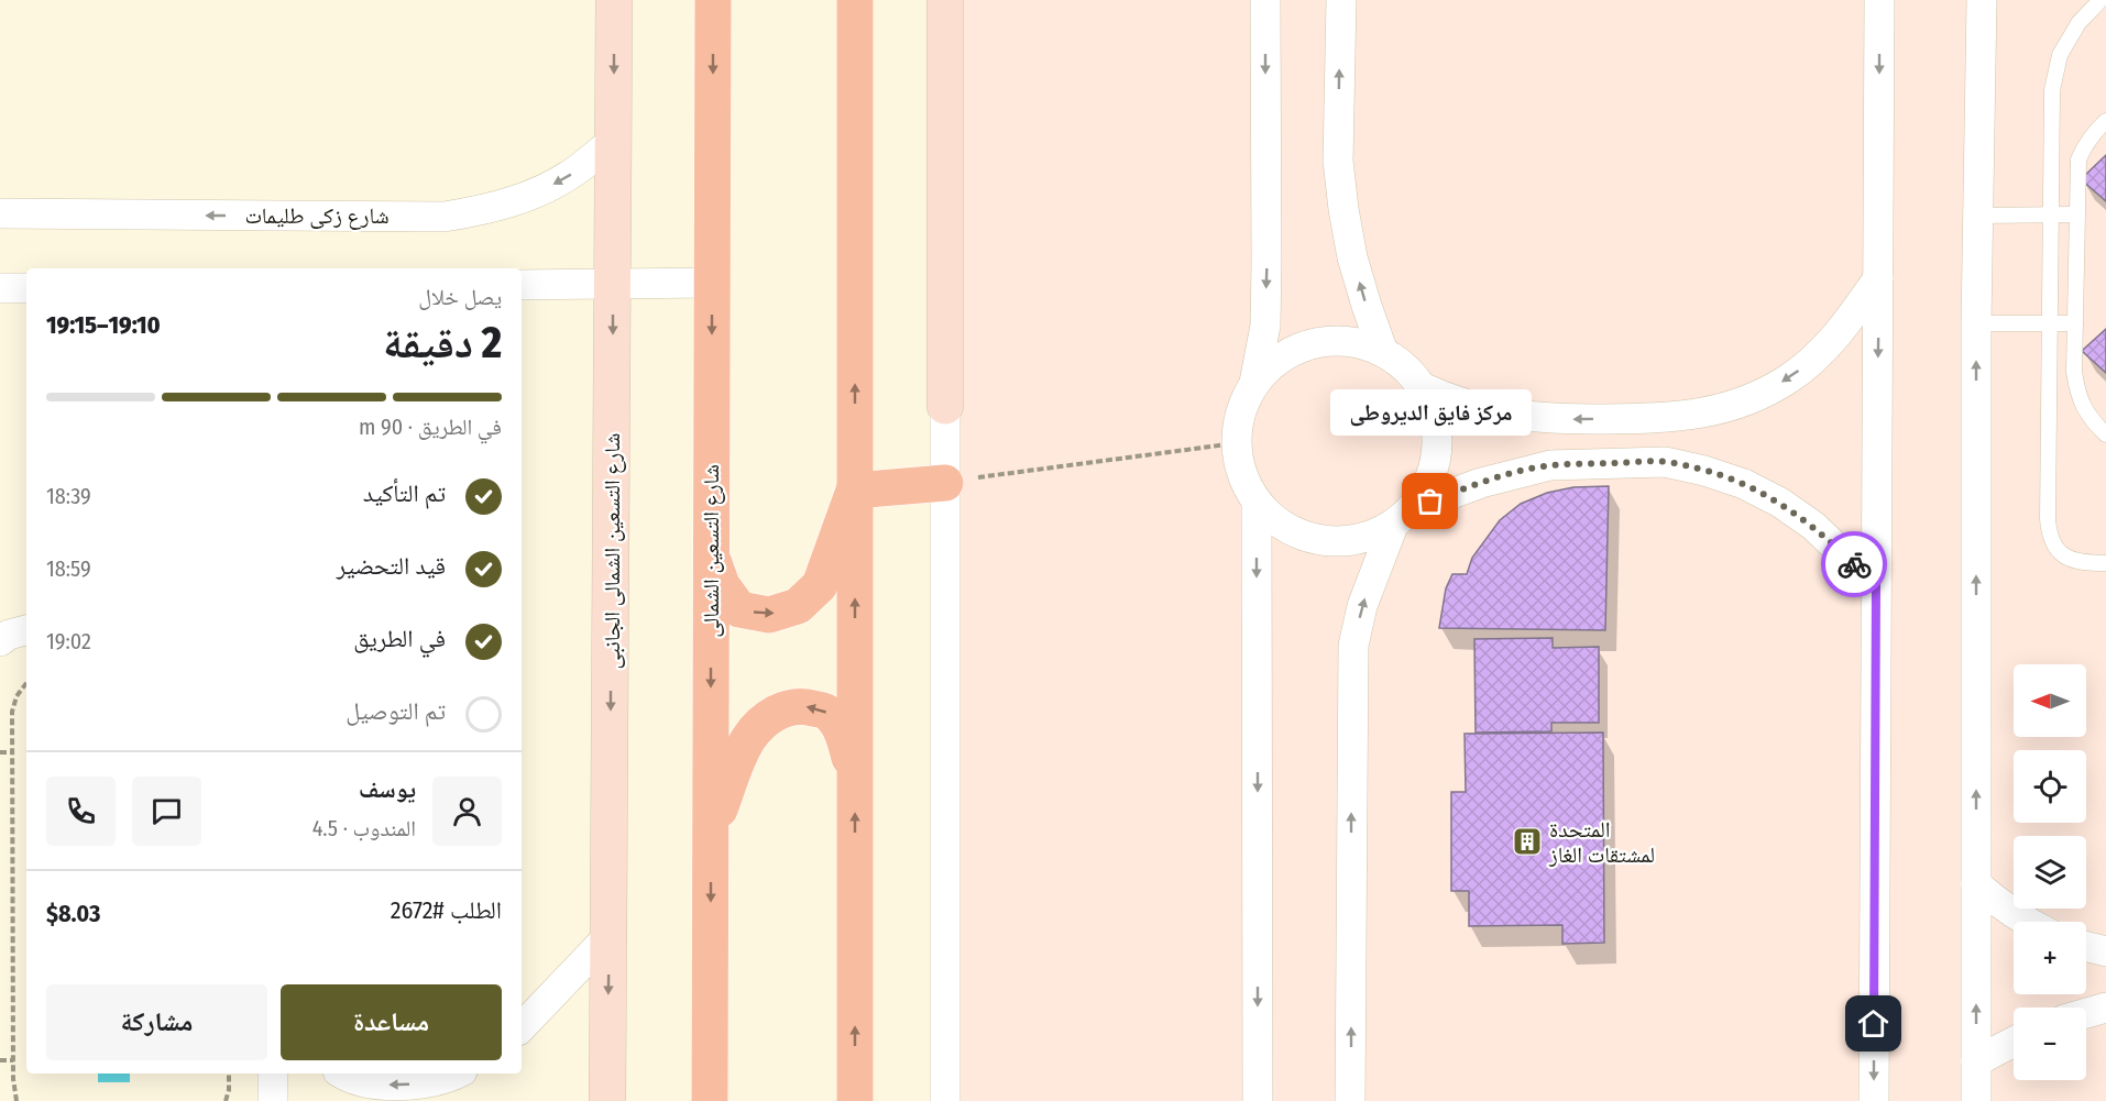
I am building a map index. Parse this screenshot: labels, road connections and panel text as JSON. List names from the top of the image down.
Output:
{
  "streets": {
    "main road": ["شارع التسعين الشمالى الجانبى", "شارع التسعين الشمالى"],
    "street": ["شارع زكى طليمات"]
  },
  "crossings": [
    ["شارع زكى طليمات", "شارع التسعين الشمالى الجانبى"]
  ],
  "places": {
    "other": ["مركز فايق الديروطى"],
    "building": ["المتحدة لمشتقات الغاز"]
  },
  "north": "left",
  "page": {
    "heading": ["2 دقيقة", "يصل خلال", "19:10–19:15"],
    "panel": [
      "يوسف",
      "المندوب · 4.5",
      "الطلب #2672",
      "$8.03"
    ],
    "bar": "في الطريق · 90 m",
    "bubble": "مركز فايق الديروطى",
    "list": [
      ["تم التأكيد", "18:39"],
      ["قيد التحضير", "18:59"],
      ["في الطريق", "19:02"],
      "تم التوصيل"
    ],
    "map_buttons": ["+", "−"],
    "buttons": ["مساعدة", "مشاركة"]
  }
}
